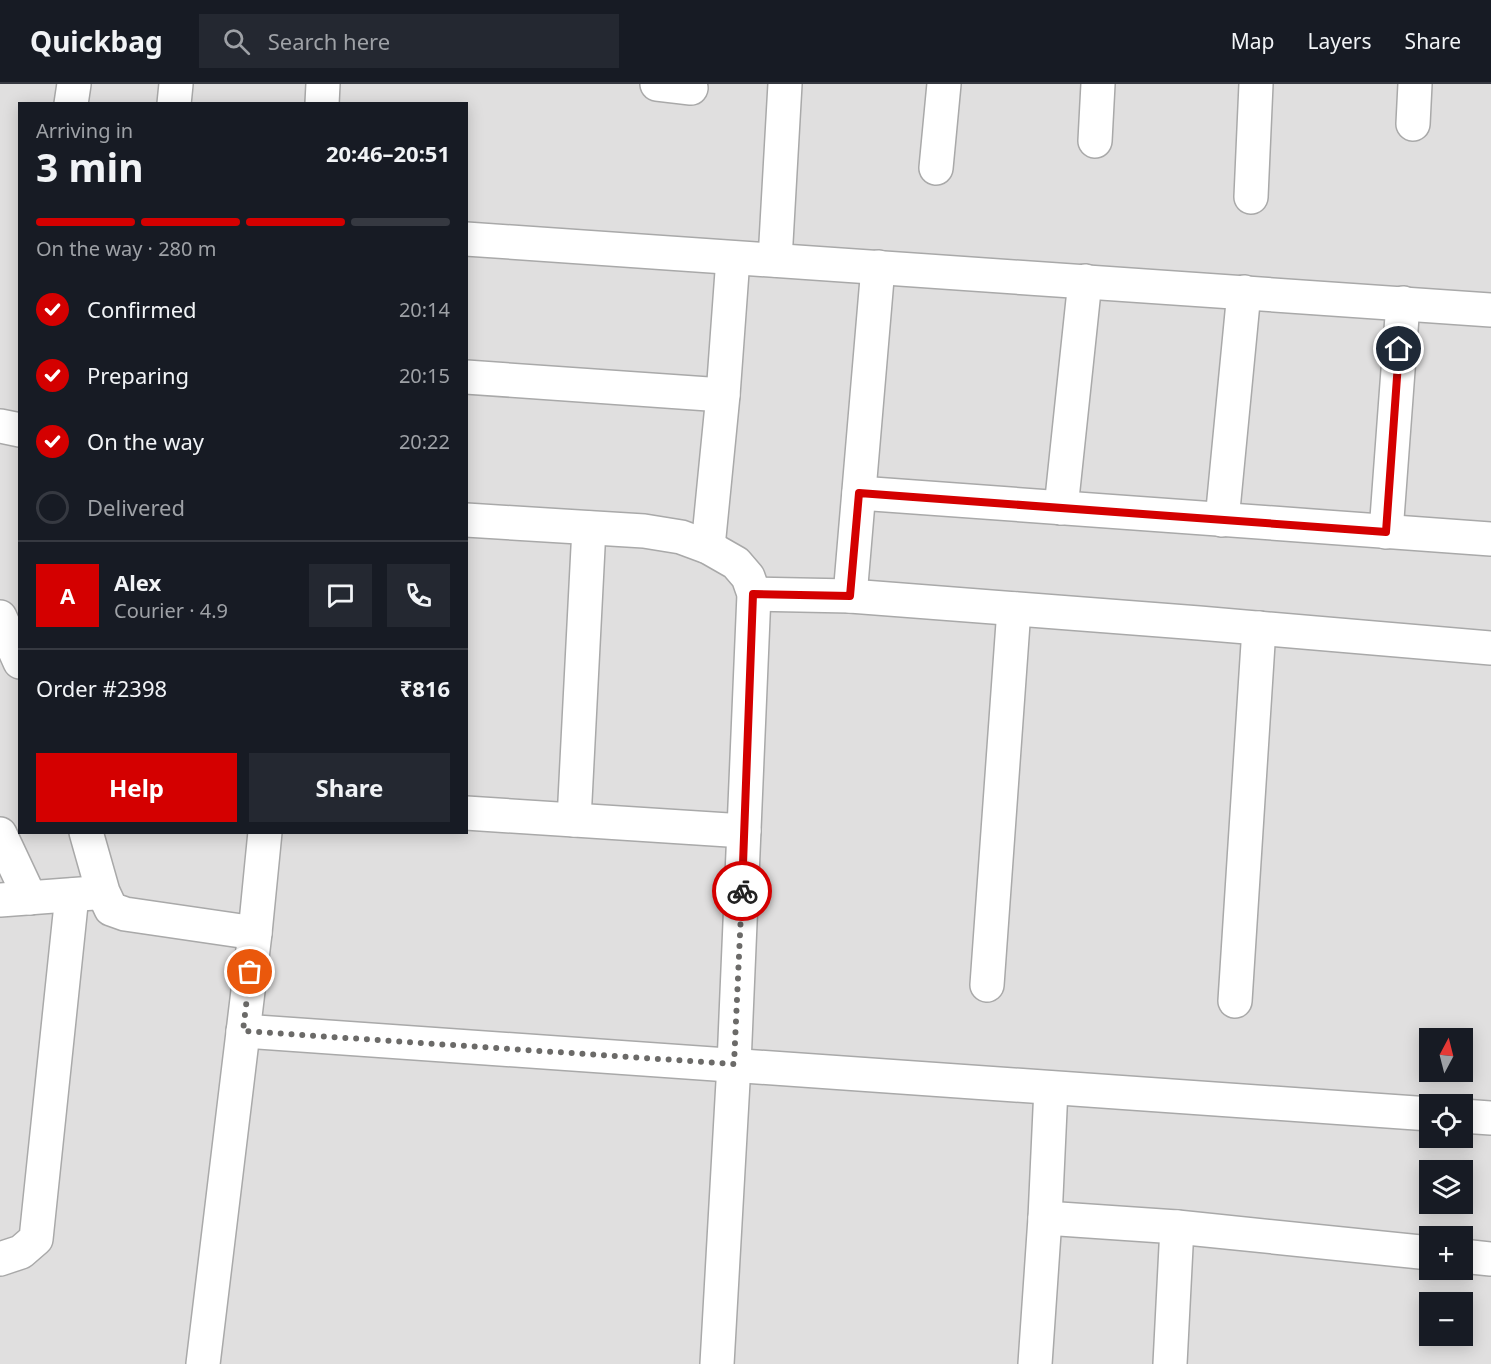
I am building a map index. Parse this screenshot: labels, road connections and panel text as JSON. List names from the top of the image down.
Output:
{
  "north": "top",
  "page": {
    "header": "Quickbag",
    "search": "Search here",
    "nav": ["Map", "Layers", "Share"],
    "heading": ["3 min", "Arriving in", "20:46–20:51"],
    "panel": [
      "Alex",
      "Courier · 4.9",
      "Order #2398",
      "₹816"
    ],
    "bar": "On the way · 280 m",
    "list": [
      ["Confirmed", "20:14"],
      ["Preparing", "20:15"],
      ["On the way", "20:22"],
      "Delivered"
    ],
    "round": "A",
    "buttons": ["Help", "Share"],
    "map_buttons": ["+", "−"]
  }
}
